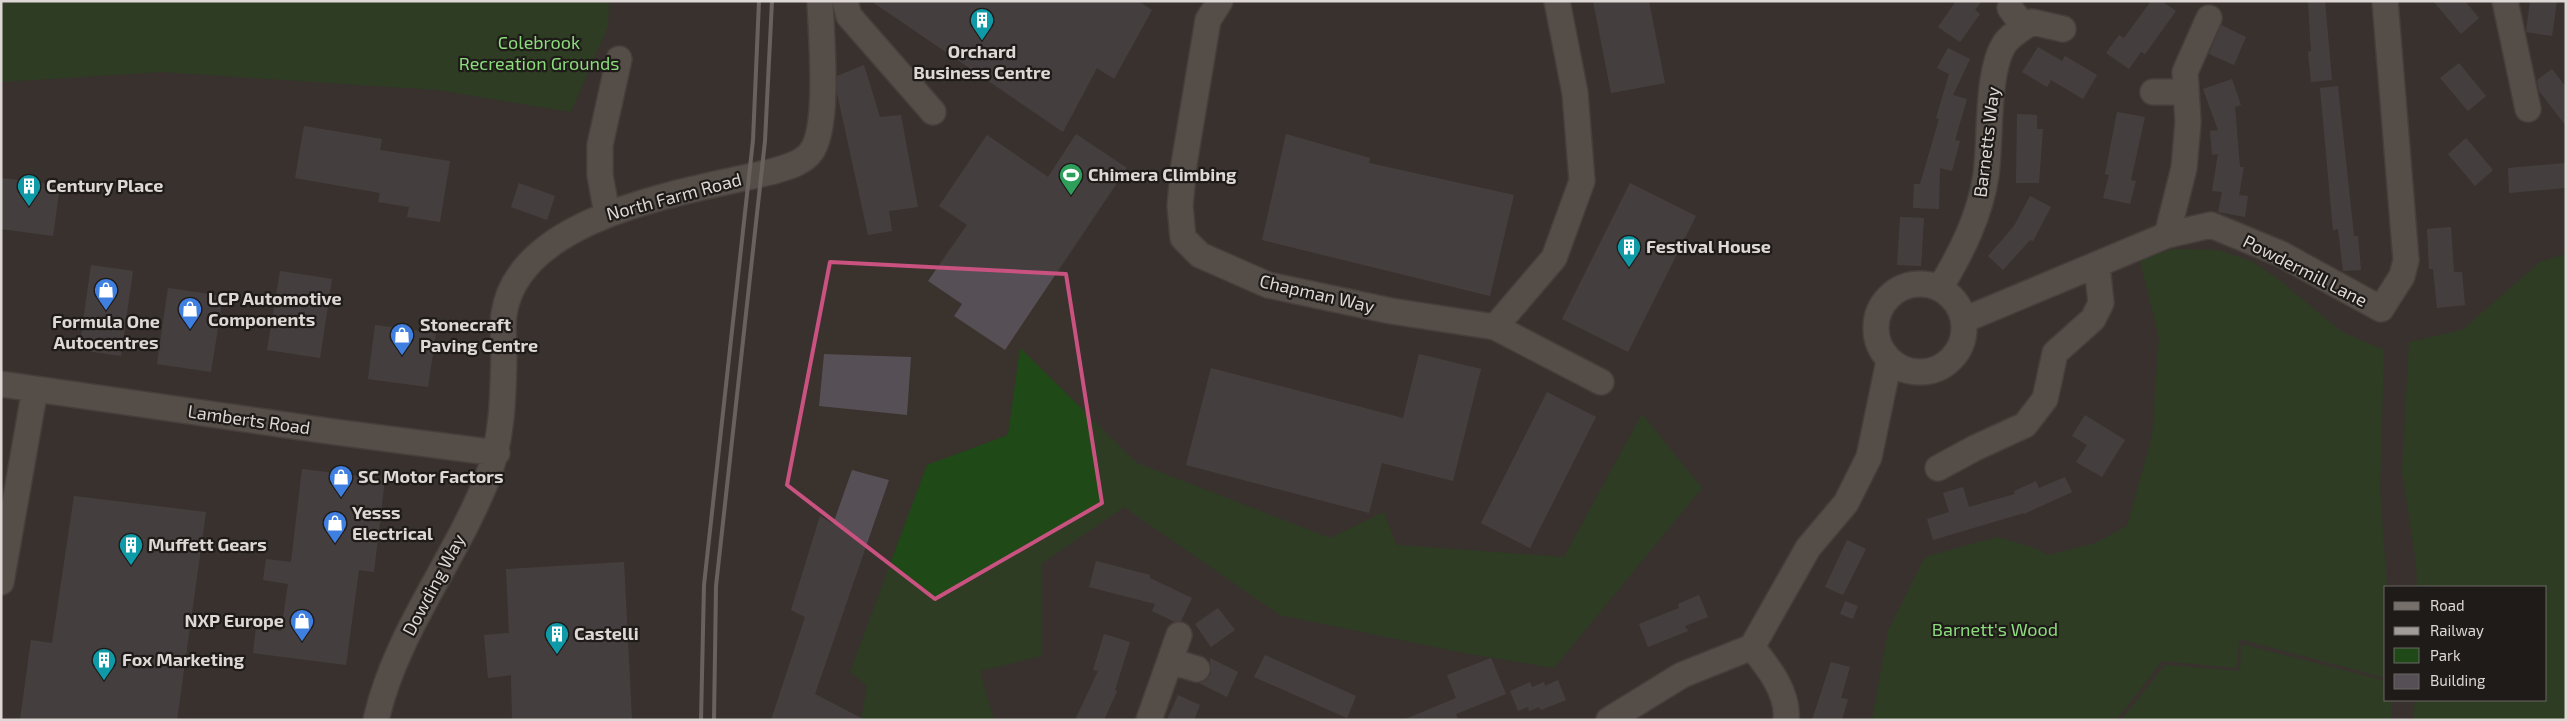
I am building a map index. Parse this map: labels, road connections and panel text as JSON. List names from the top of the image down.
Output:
{
  "streets": {
    "street": [
      "Barnetts Way",
      "North Farm Road",
      "Powdermill Lane",
      "Chapman Way",
      "Lamberts Road",
      "Dowding Way"
    ]
  },
  "crossings": [
    ["Barnetts Way", "Powdermill Lane"],
    ["North Farm Road", "Lamberts Road"],
    ["North Farm Road", "Dowding Way"],
    ["Lamberts Road", "Dowding Way"]
  ],
  "parks": ["Colebrook Recreation Grounds", "Barnett's Wood"],
  "places": {
    "building": [
      "Orchard Business Centre",
      "Century Place",
      "Festival House",
      "Muffett Gears",
      "Castelli",
      "Fox Marketing"
    ],
    "sports": ["Chimera Climbing"],
    "shop": [
      "Formula One Autocentres",
      "LCP Automotive Components",
      "Stonecraft Paving Centre",
      "SC Motor Factors",
      "Yesss Electrical",
      "NXP Europe"
    ]
  },
  "legend": [
    "Road",
    "Railway",
    "Park",
    "Building"
  ]
}
